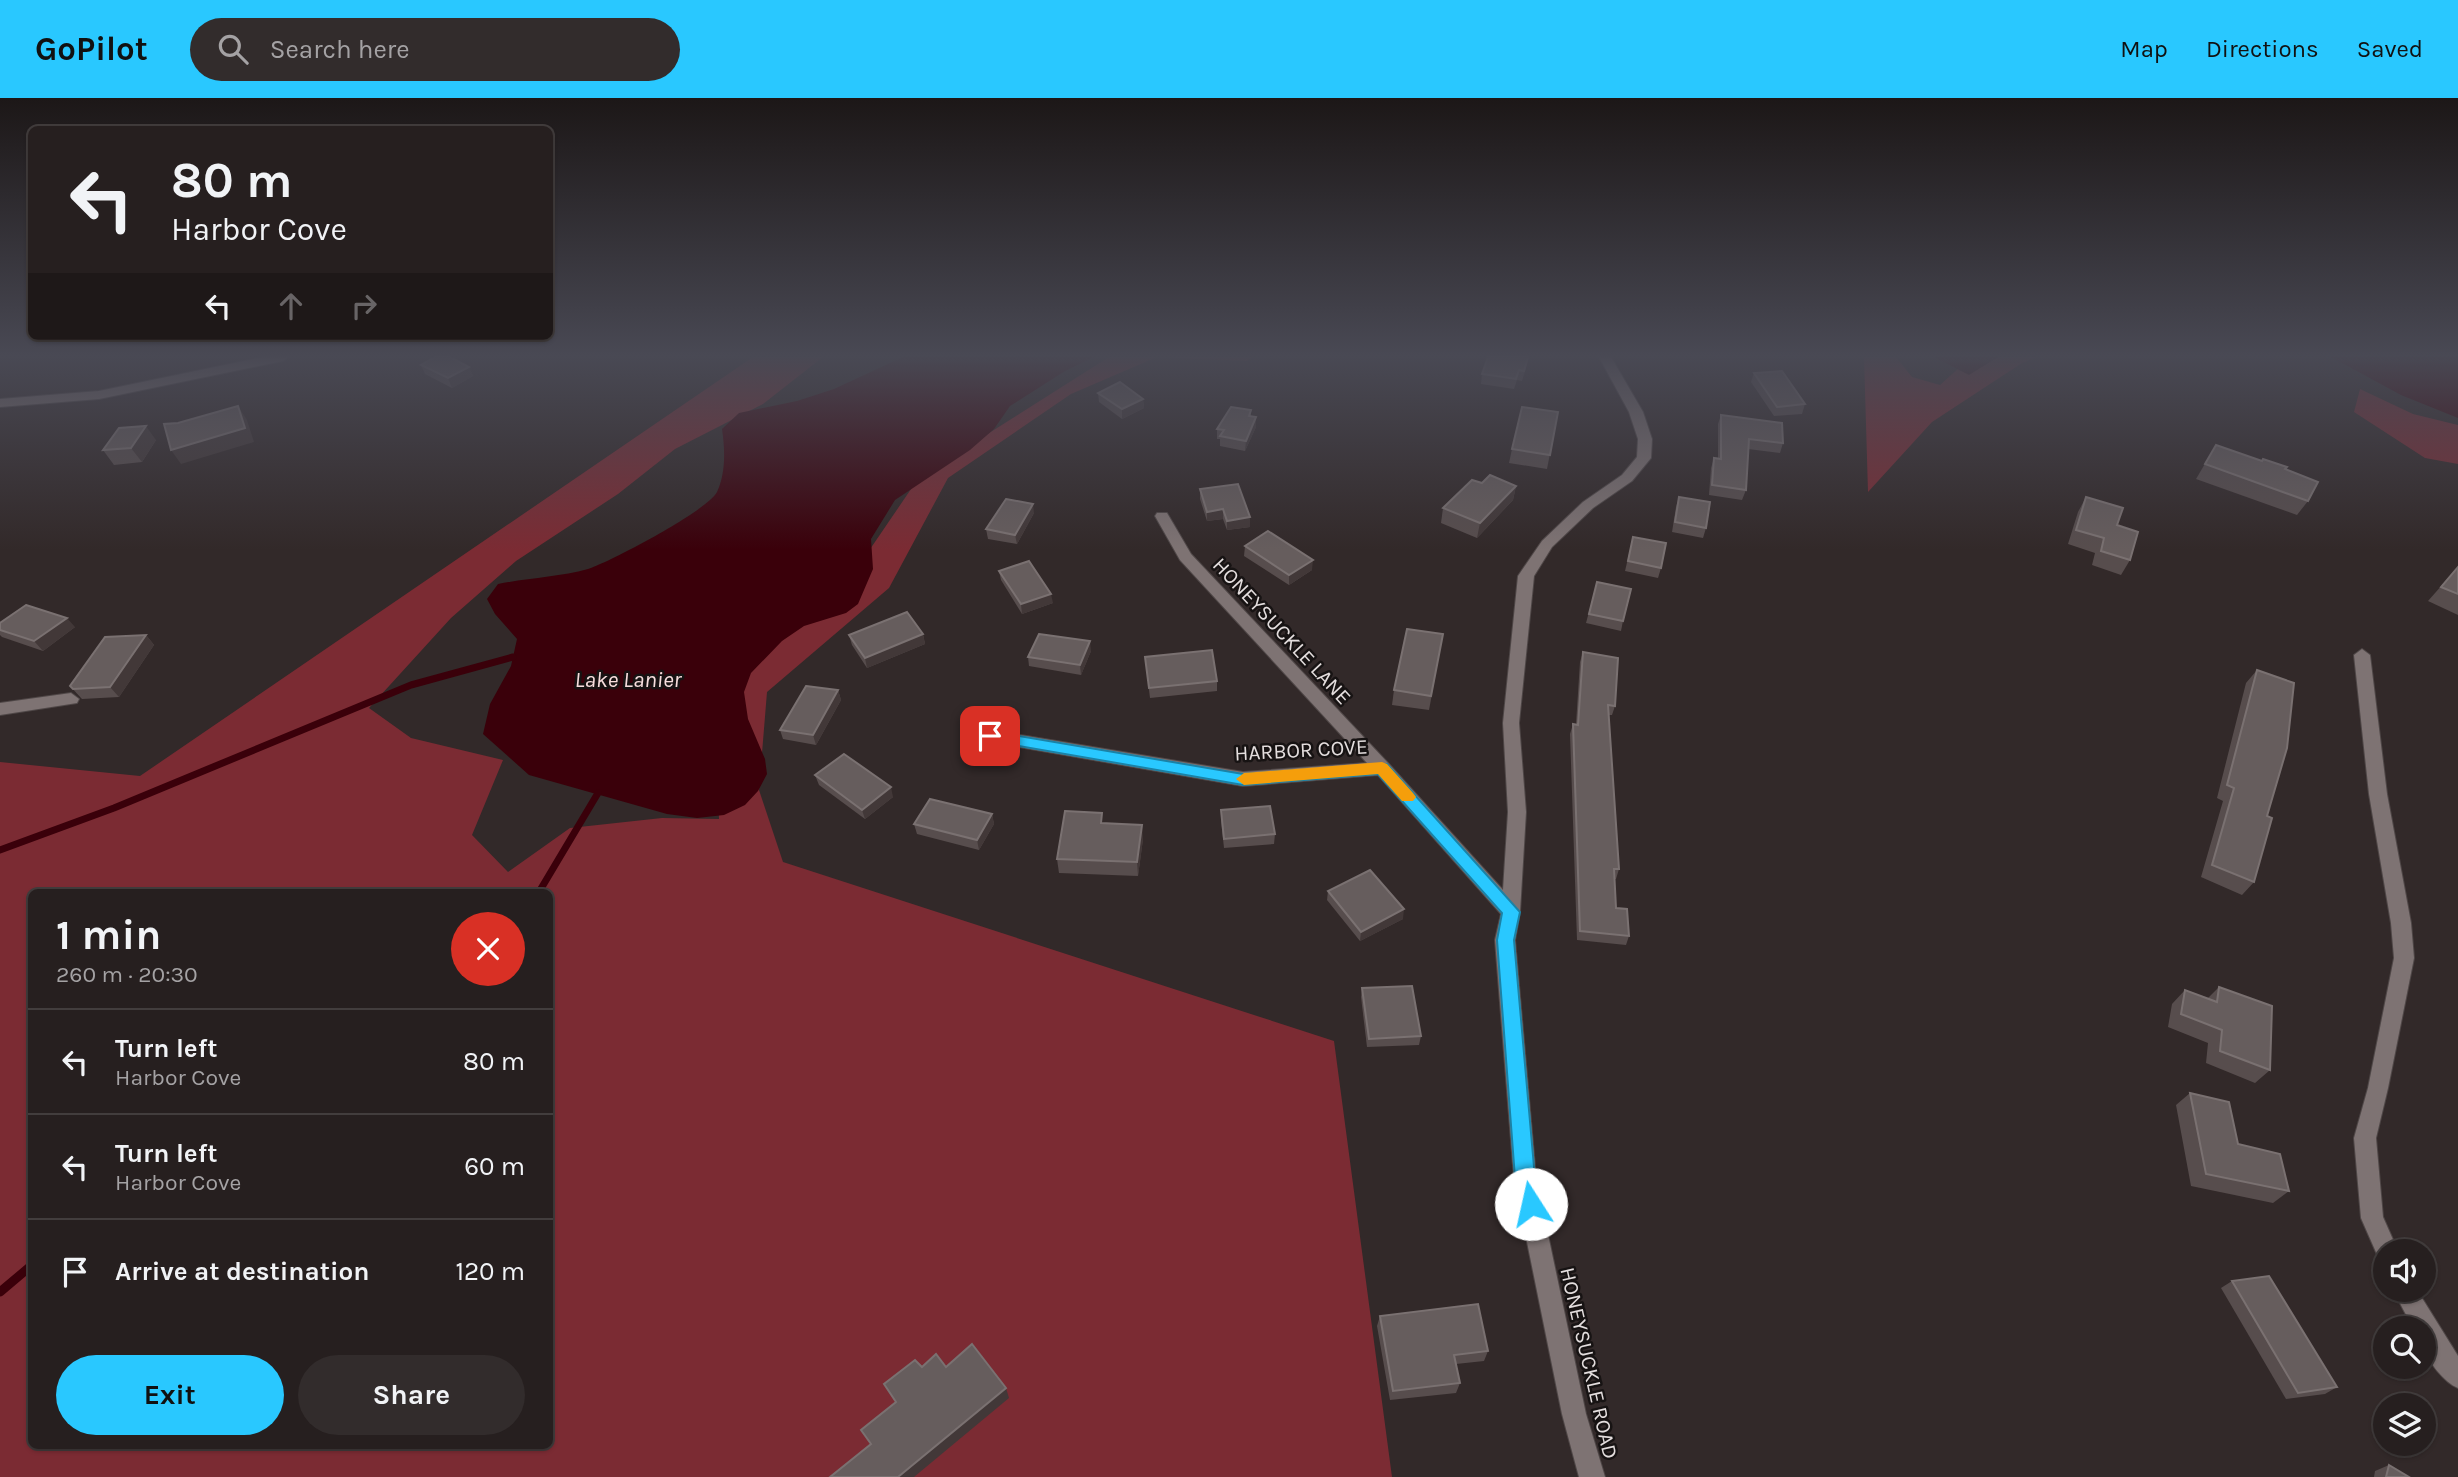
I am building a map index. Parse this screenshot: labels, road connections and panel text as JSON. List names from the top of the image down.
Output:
{
  "streets": {
    "street": ["HONEYSUCKLE LANE", "HARBOR COVE", "HONEYSUCKLE ROAD"]
  },
  "crossings": [
    ["HONEYSUCKLE LANE", "HARBOR COVE"],
    ["HARBOR COVE", "HONEYSUCKLE ROAD"]
  ],
  "water": ["Lake Lanier"],
  "page": {
    "header": "GoPilot",
    "search": "Search here",
    "nav": ["Map", "Directions", "Saved"],
    "turn": ["80 m", "Harbor Cove"],
    "heading": ["1 min", "260 m · 20:30"],
    "list": [
      {
        "name": "Turn left",
        "note": "Harbor Cove",
        "value": "80 m"
      },
      {
        "name": "Turn left",
        "note": "Harbor Cove",
        "value": "60 m"
      },
      {
        "name": "Arrive at destination",
        "value": "120 m"
      }
    ],
    "buttons": ["Exit", "Share"]
  }
}
